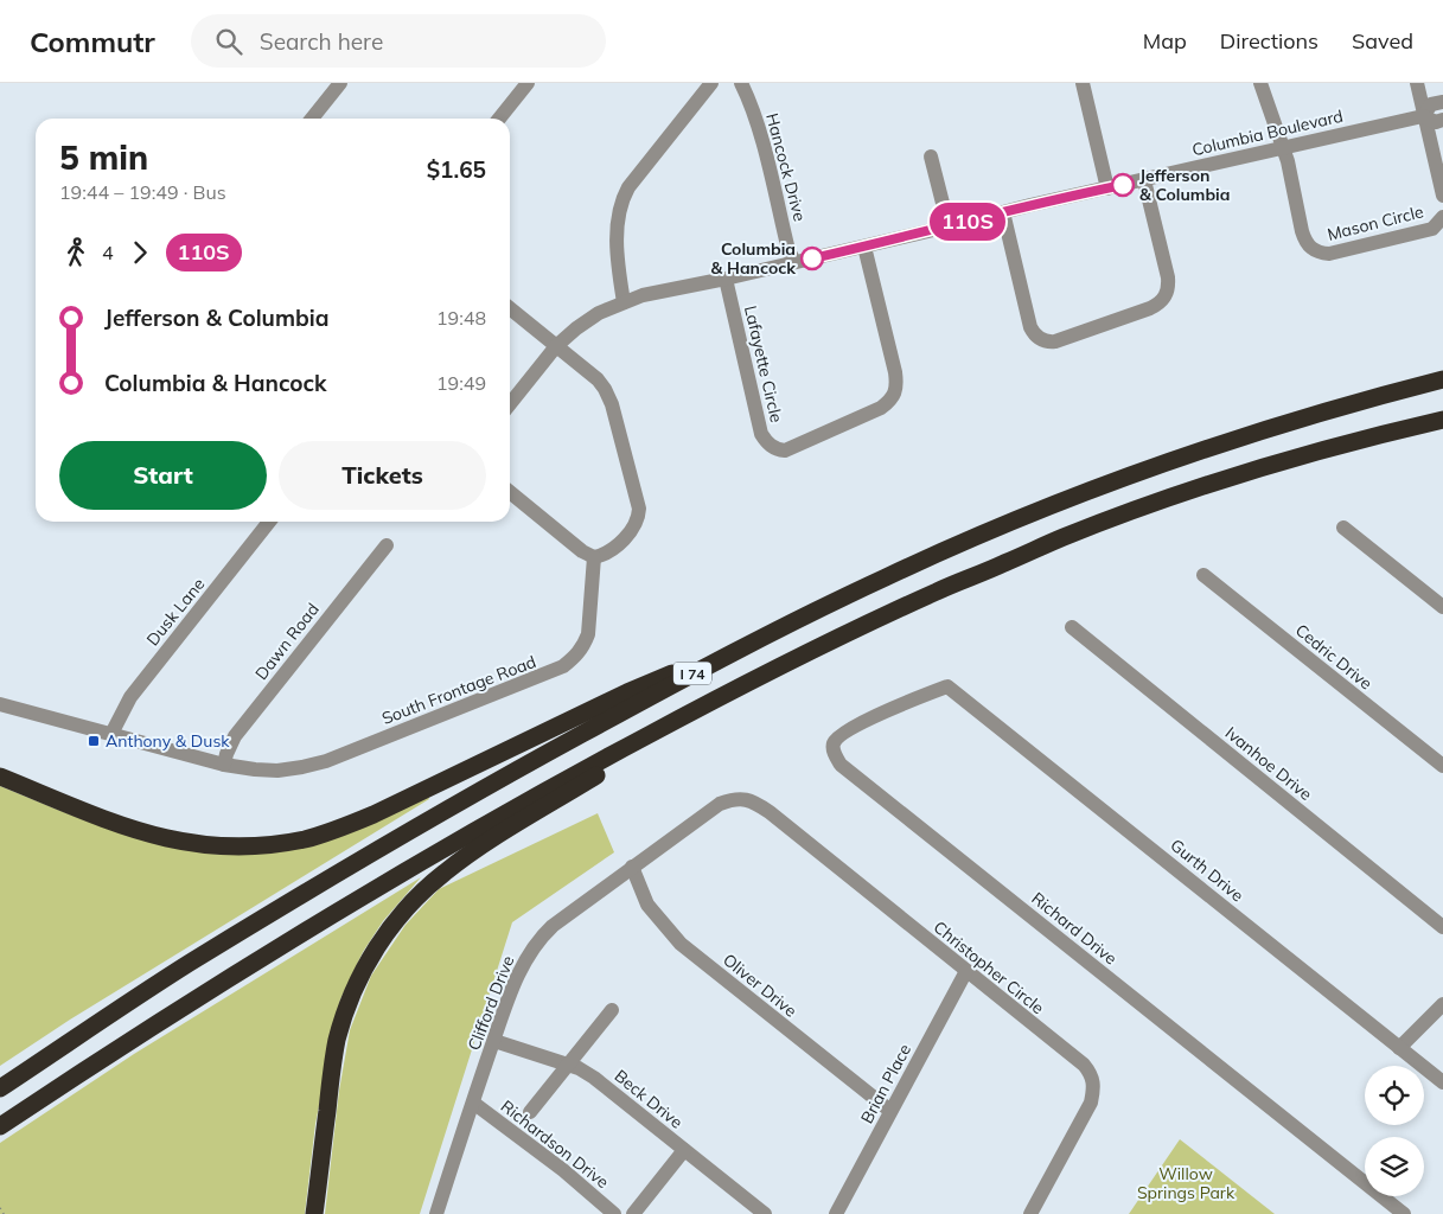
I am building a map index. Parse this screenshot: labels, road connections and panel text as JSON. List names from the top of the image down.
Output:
{
  "streets": {
    "highway": ["I 74"],
    "street": [
      "Columbia Boulevard",
      "Hancock Drive",
      "Mason Circle",
      "Lafayette Circle",
      "Dusk Lane",
      "Dawn Road",
      "Cedric Drive",
      "South Frontage Road",
      "Ivanhoe Drive",
      "Gurth Drive",
      "Richard Drive",
      "Christopher Circle",
      "Oliver Drive",
      "Clifford Drive",
      "Brian Place",
      "Beck Drive",
      "Richardson Drive"
    ]
  },
  "crossings": [
    ["Columbia Boulevard", "Hancock Drive"],
    ["Columbia Boulevard", "Mason Circle"],
    ["Columbia Boulevard", "Lafayette Circle"],
    ["Dusk Lane", "South Frontage Road"],
    ["Dawn Road", "South Frontage Road"],
    ["Gurth Drive", "Richard Drive"],
    ["Christopher Circle", "Clifford Drive"],
    ["Christopher Circle", "Brian Place"],
    ["Oliver Drive", "Clifford Drive"],
    ["Oliver Drive", "Brian Place"],
    ["Clifford Drive", "Beck Drive"],
    ["Clifford Drive", "Richardson Drive"]
  ],
  "parks": ["Willow Springs Park"],
  "places": {
    "other": ["Jefferson & Columbia", "Columbia & Hancock"],
    "transit": ["Anthony & Dusk"]
  },
  "lines": ["bus line 110S"],
  "page": {
    "header": "Commutr",
    "search": "Search here",
    "nav": ["Map", "Directions", "Saved"],
    "on_map": "110S",
    "heading": ["5 min", "19:44 – 19:49 · Bus", "$1.65"],
    "legs": ["4", "110S"],
    "list": [
      {
        "name": "Jefferson & Columbia",
        "value": "19:48"
      },
      {
        "name": "Columbia & Hancock",
        "value": "19:49"
      }
    ],
    "buttons": ["Start", "Tickets"]
  }
}
